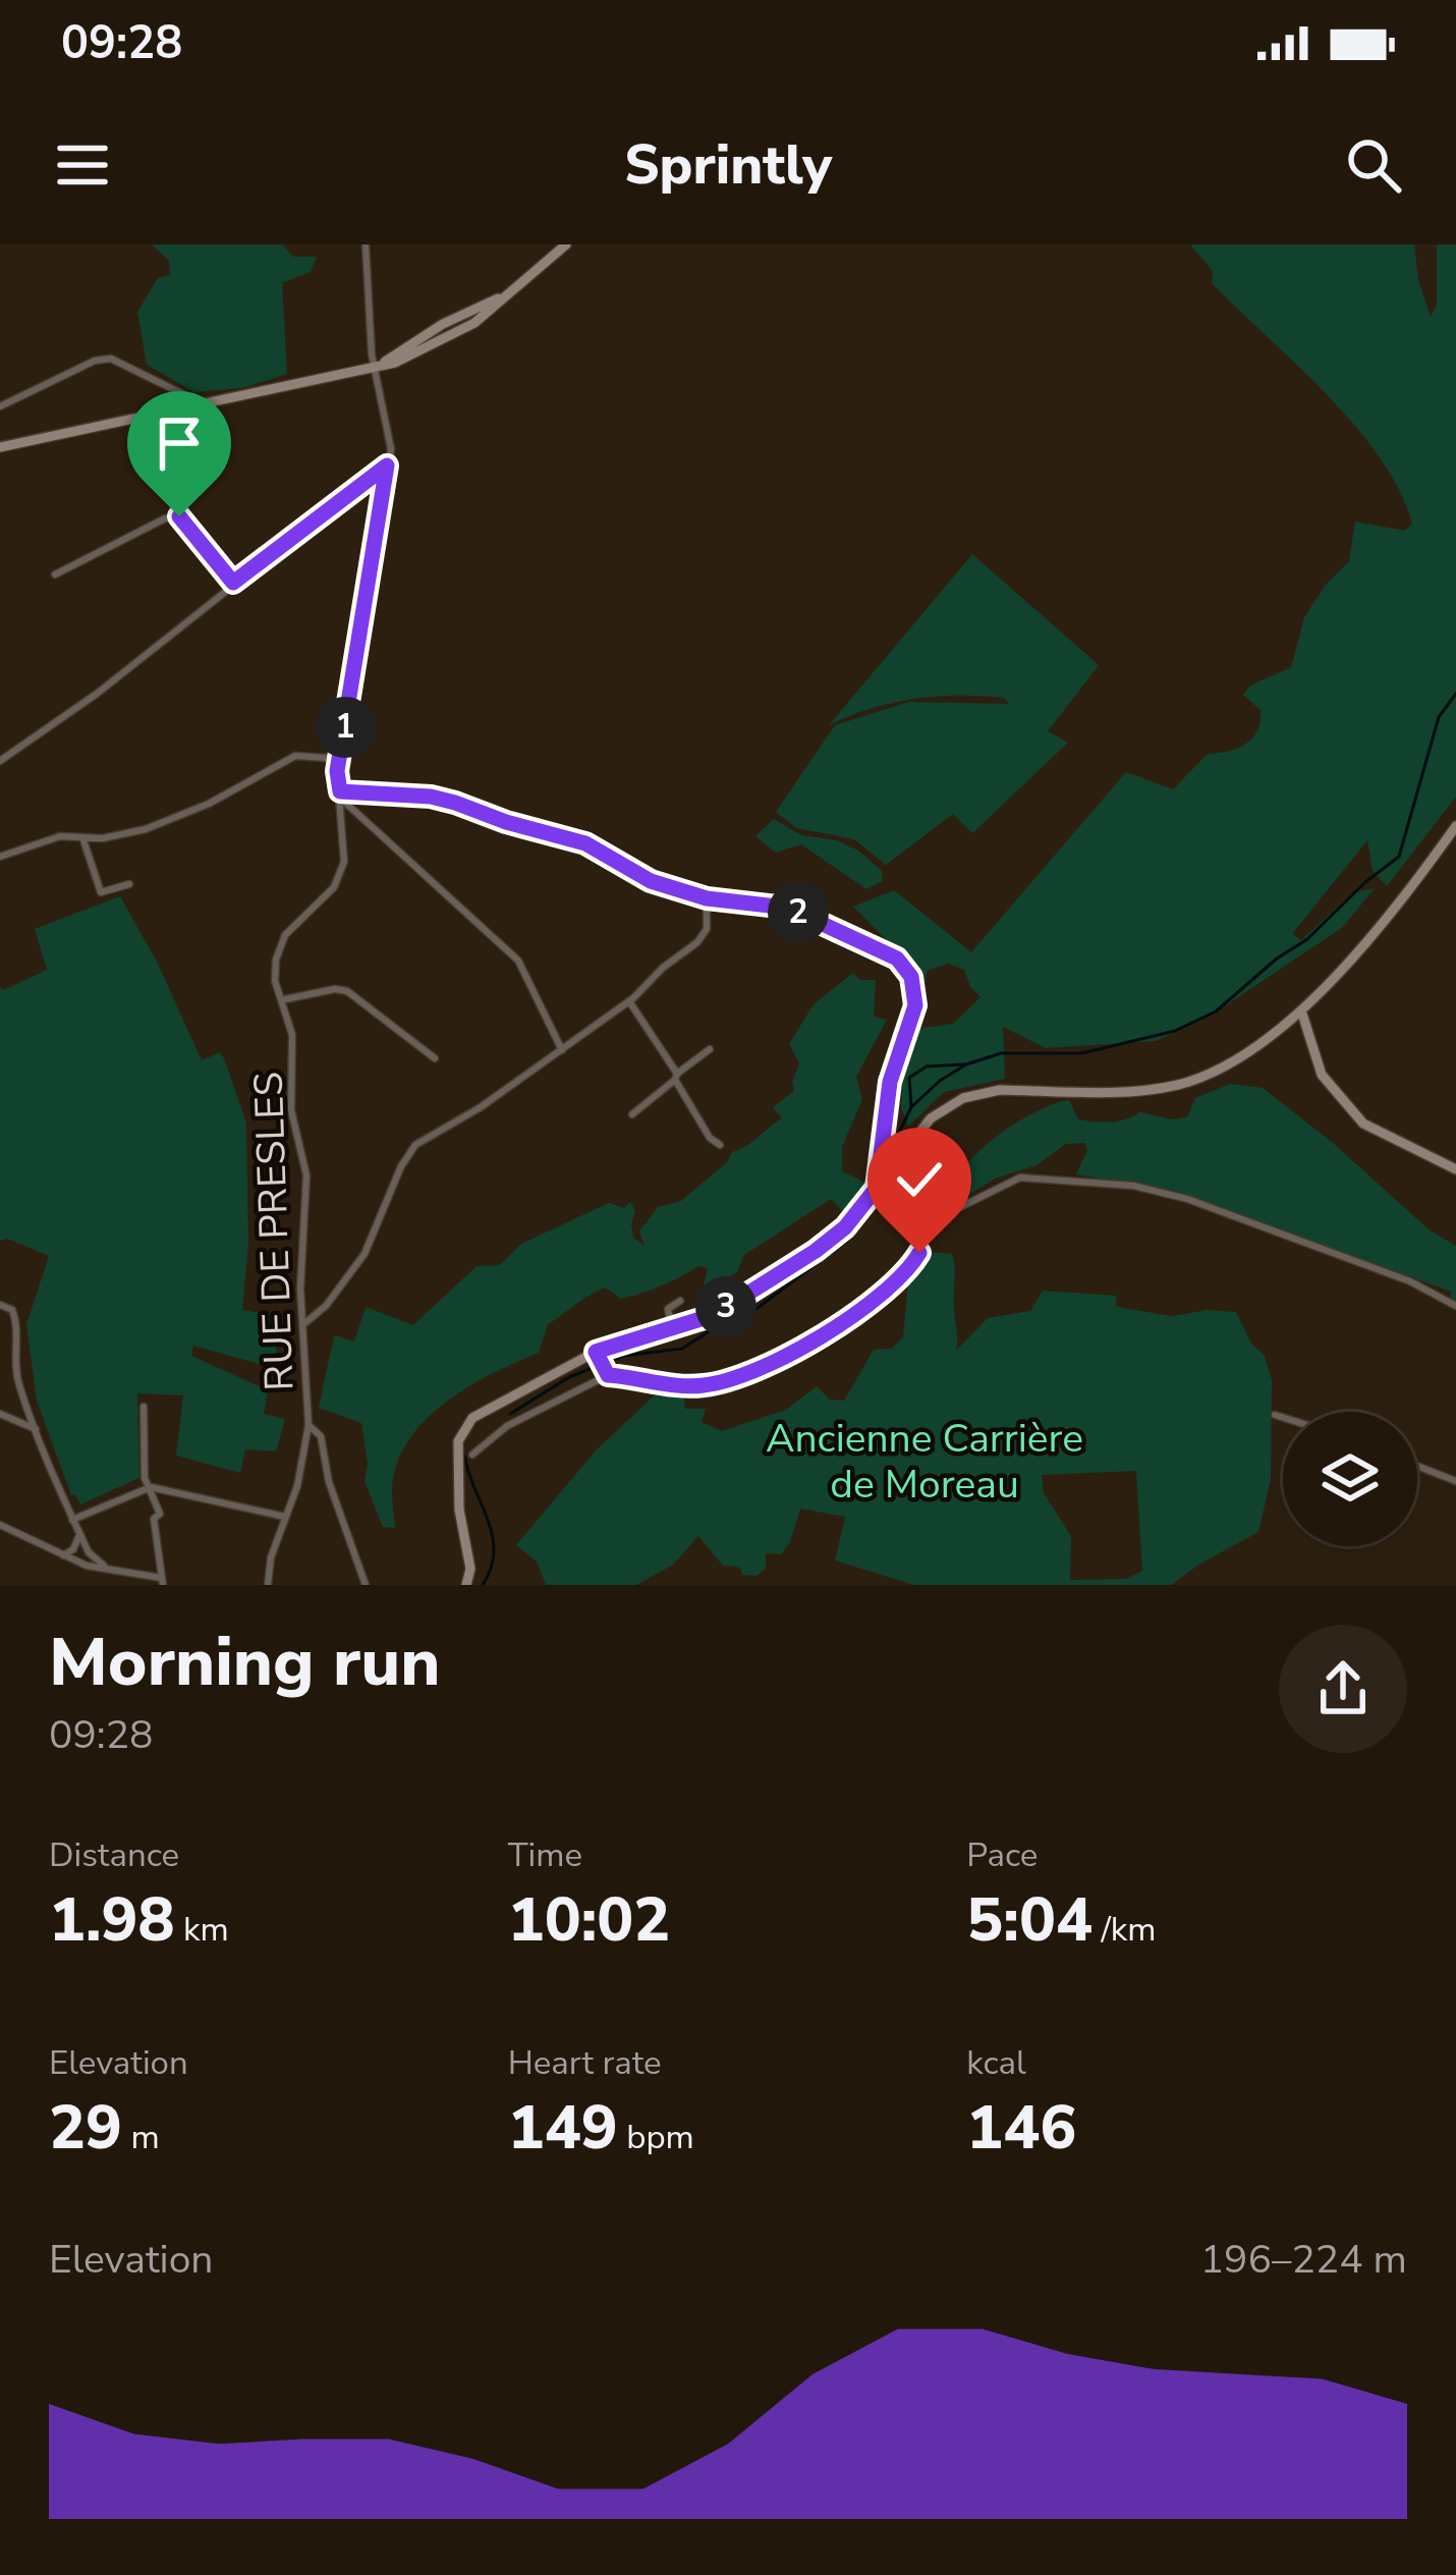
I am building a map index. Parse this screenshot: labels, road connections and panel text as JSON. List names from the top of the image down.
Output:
{
  "streets": {
    "street": ["RUE DE PRESLES"]
  },
  "parks": ["Ancienne Carrière de Moreau"],
  "page": {
    "status": "09:28",
    "header": "Sprintly",
    "pins": ["1", "2", "3"],
    "heading": ["Morning run", "09:28"],
    "stats": [
      ["Distance", "1.98 km"],
      ["Time", "10:02"],
      ["Pace", "5:04 /km"],
      ["Elevation", "29 m"],
      ["Heart rate", "149 bpm"],
      ["kcal", "146"]
    ],
    "chart": ["Elevation", "196–224 m"]
  }
}
